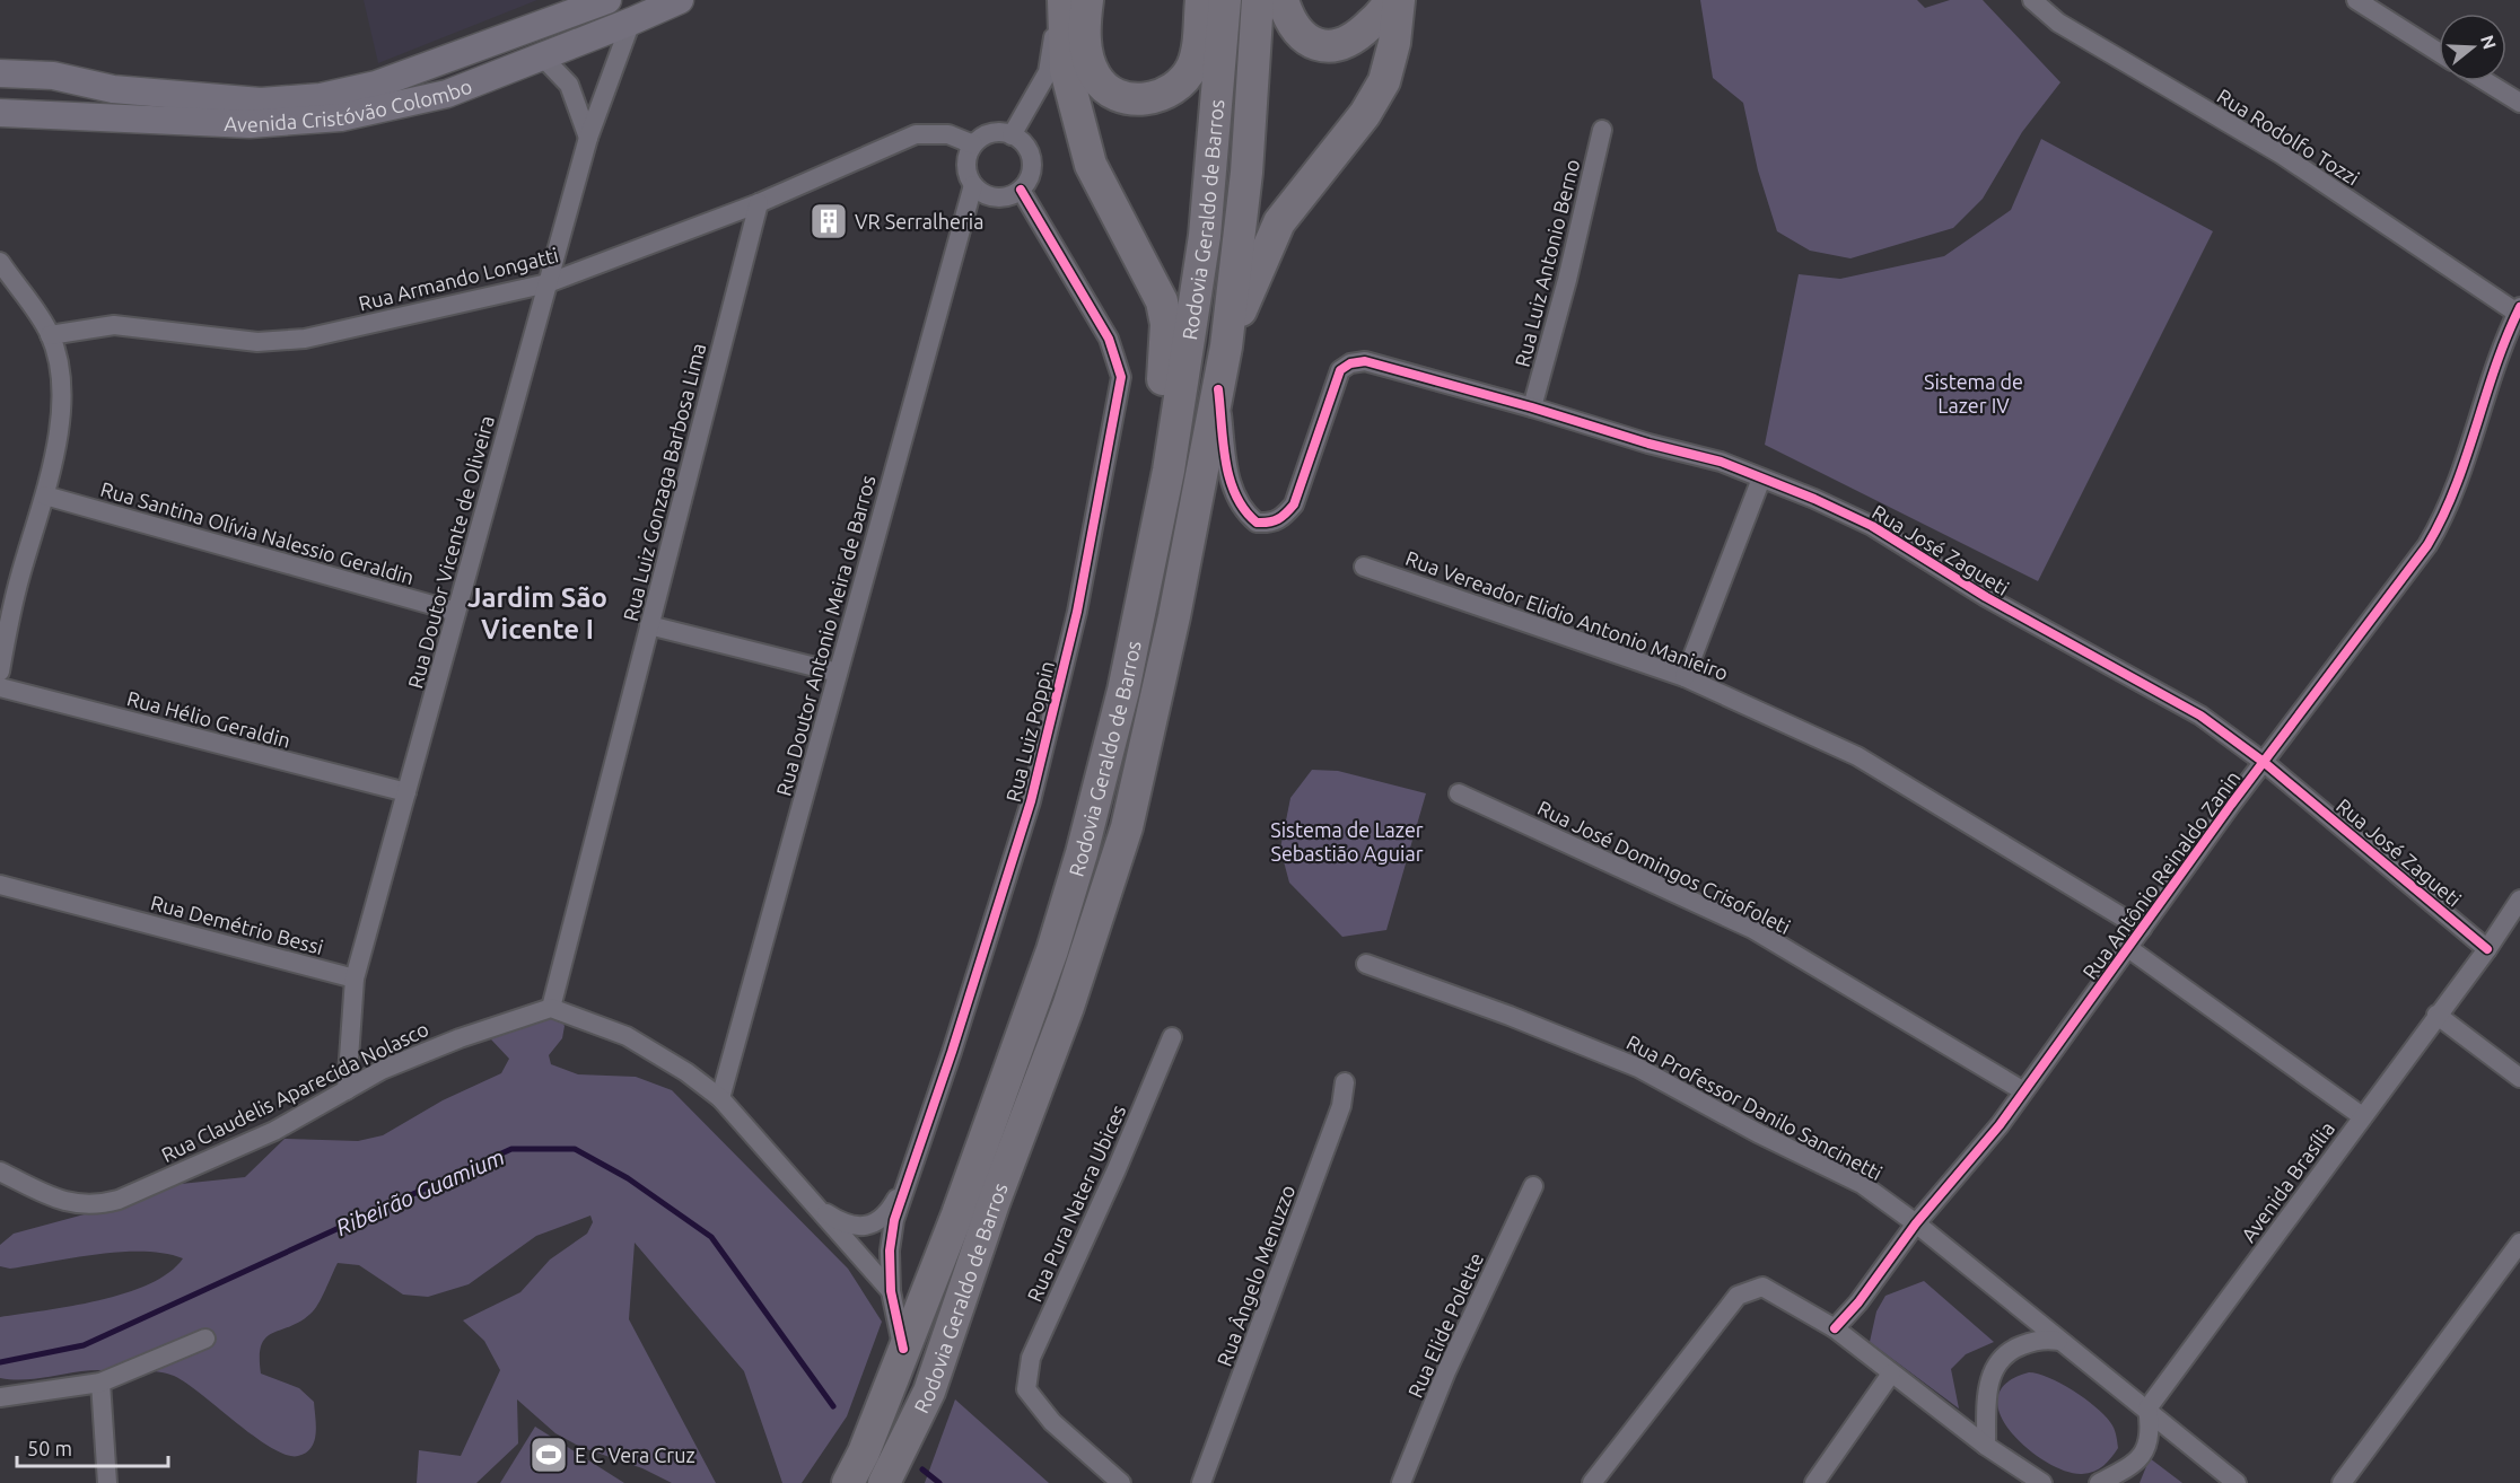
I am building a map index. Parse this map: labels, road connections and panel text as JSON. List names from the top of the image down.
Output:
{
  "streets": {
    "highway": ["Rodovia Geraldo de Barros"],
    "main road": ["Avenida Cristóvão Colombo"],
    "street": [
      "Rua Rodolfo Tozzi",
      "Rua Luiz Antonio Berno",
      "Rua Armando Longatti",
      "Rua Luiz Gonzaga Barbosa Lima",
      "Rua Santina Olívia Nalessio Geraldin",
      "Rua José Zagueti",
      "Rua Doutor Vicente de Oliveira",
      "Rua Vereador Elidio Antonio Manieiro",
      "Rua Doutor Antonio Meira de Barros",
      "Rua Hélio Geraldin",
      "Rua Luiz Poppin",
      "Rua José Domingos Crisofoleti",
      "Rua Antônio Reinaldo Zanin",
      "Rua Demétrio Bessi",
      "Rua Claudelis Aparecida Nolasco",
      "Rua Professor Danilo Sancinetti",
      "Avenida Brasília",
      "Rua Pura Natera Ubices",
      "Rua Ângelo Menuzzo",
      "Rua Elide Polette"
    ]
  },
  "crossings": [
    ["Avenida Cristóvão Colombo", "Rua Doutor Vicente de Oliveira"],
    ["Rua Rodolfo Tozzi", "Rua Antônio Reinaldo Zanin"],
    ["Rodovia Geraldo de Barros", "Rua José Zagueti"],
    ["Rua Luiz Antonio Berno", "Rua José Zagueti"],
    ["Rua Armando Longatti", "Rua Luiz Gonzaga Barbosa Lima"],
    ["Rua Armando Longatti", "Rua Doutor Vicente de Oliveira"],
    ["Rua Armando Longatti", "Rua Doutor Antonio Meira de Barros"],
    ["Rua Armando Longatti", "Rua Luiz Poppin"],
    ["Rua Luiz Gonzaga Barbosa Lima", "Rua Claudelis Aparecida Nolasco"],
    ["Rua Santina Olívia Nalessio Geraldin", "Rua Doutor Vicente de Oliveira"],
    ["Rua José Zagueti", "Rua Antônio Reinaldo Zanin"],
    ["Rua José Zagueti", "Avenida Brasília"],
    ["Rua Doutor Vicente de Oliveira", "Rua Hélio Geraldin"],
    ["Rua Doutor Vicente de Oliveira", "Rua Demétrio Bessi"],
    ["Rua Vereador Elidio Antonio Manieiro", "Rua Antônio Reinaldo Zanin"],
    ["Rua Doutor Antonio Meira de Barros", "Rua Luiz Poppin"],
    ["Rua José Domingos Crisofoleti", "Rua Antônio Reinaldo Zanin"],
    ["Rua Antônio Reinaldo Zanin", "Rua Professor Danilo Sancinetti"],
    ["Rua Professor Danilo Sancinetti", "Avenida Brasília"]
  ],
  "districts": ["Jardim São Vicente I"],
  "water": ["Ribeirão Guamium"],
  "parks": ["Sistema de Lazer IV", "Sistema de Lazer Sebastião Aguiar"],
  "places": {
    "building": ["VR Serralheria"],
    "sports": ["E C Vera Cruz"]
  },
  "scale_bar": "50 m",
  "north": "right"
}
